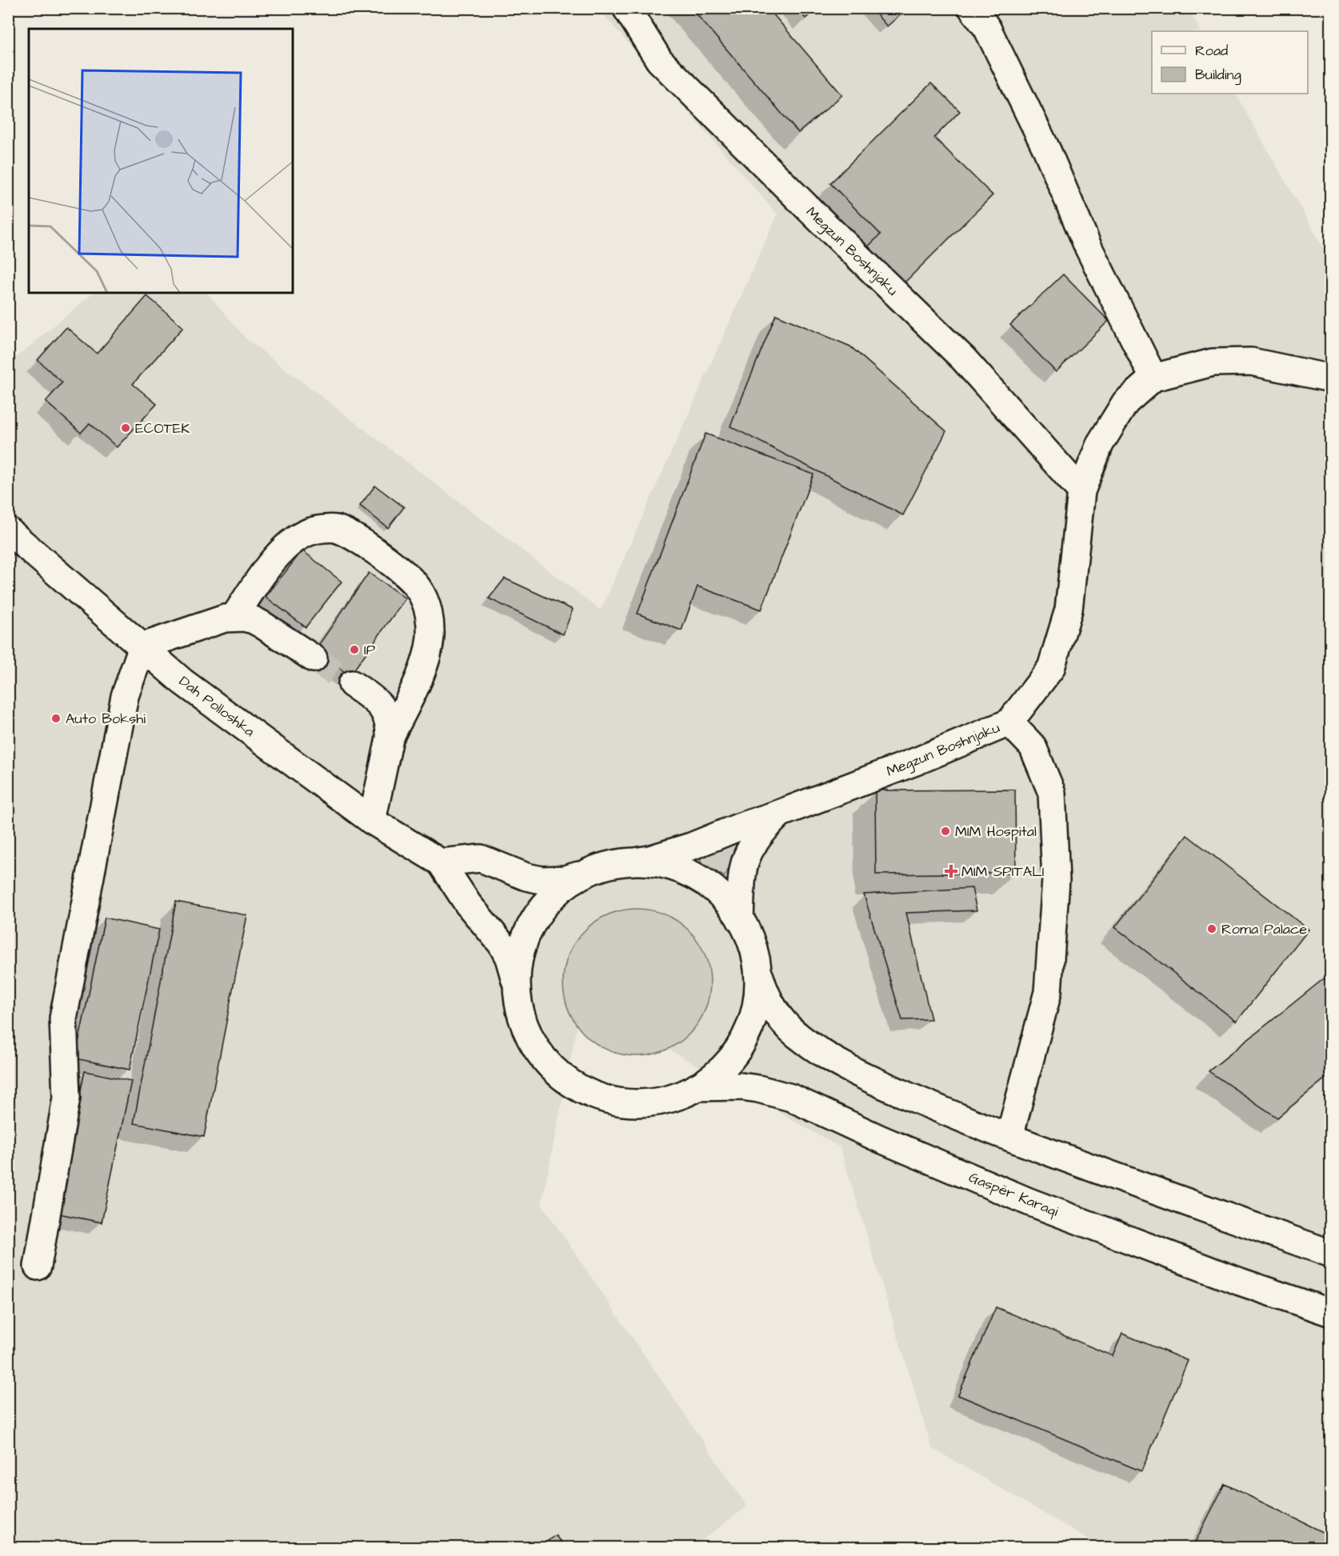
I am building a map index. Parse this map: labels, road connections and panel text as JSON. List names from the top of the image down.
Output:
{
  "streets": {
    "main road": ["Megzun Boshnjaku", "Dah Polloshka", "Gaspër Karaqi"]
  },
  "places": {
    "other": [
      "ECOTEK",
      "IP",
      "Auto Bokshi",
      "MIM Hospital",
      "Roma Palace"
    ],
    "health": ["MIM SPITALI"]
  },
  "legend": ["Road", "Building"]
}
